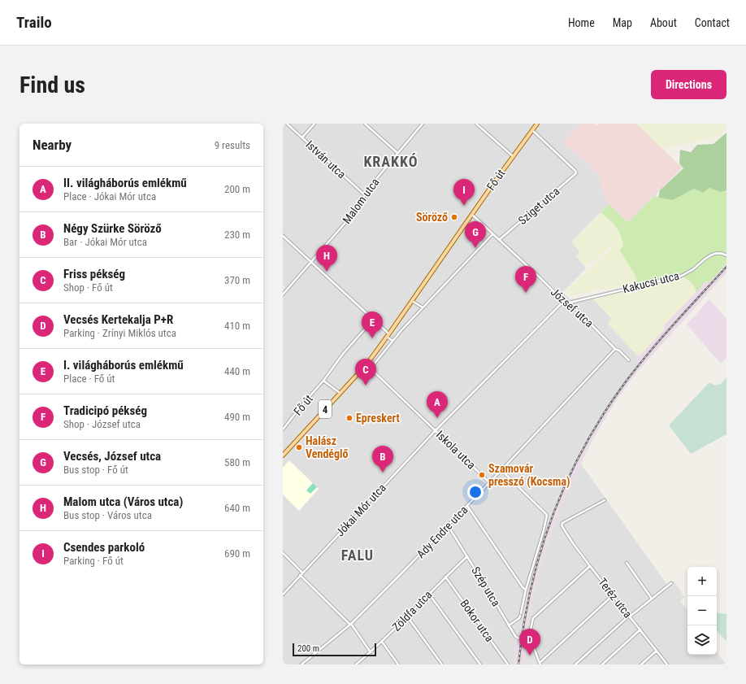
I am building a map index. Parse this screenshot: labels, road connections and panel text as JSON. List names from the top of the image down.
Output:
{
  "streets": {
    "main road": ["Fő út", "4"],
    "street": [
      "István utca",
      "Malom utca",
      "Sziget utca",
      "Kakucsi utca",
      "József utca",
      "Iskola utca",
      "Jókai Mór utca",
      "Ady Endre utca",
      "Szép utca",
      "Teréz utca",
      "Zöldfa utca",
      "Bokor utca"
    ]
  },
  "crossings": [
    ["István utca", "Malom utca"],
    ["Fő út", "Sziget utca"],
    ["Fő út", "József utca"],
    ["Fő út", "Iskola utca"],
    ["Sziget utca", "József utca"],
    ["Kakucsi utca", "József utca"],
    ["József utca", "Jókai Mór utca"],
    ["József utca", "Ady Endre utca"],
    ["Iskola utca", "Jókai Mór utca"],
    ["Iskola utca", "Ady Endre utca"],
    ["Ady Endre utca", "Szép utca"],
    ["Szép utca", "Zöldfa utca"],
    ["Zöldfa utca", "Bokor utca"]
  ],
  "districts": ["KRAKKÓ", "FALU"],
  "places": [
    "Söröző",
    "Epreskert",
    "Halász Vendéglő",
    "Szamovár presszó (Kocsma)"
  ],
  "scale_bar": "200 m",
  "page": {
    "header": "Trailo",
    "nav": [
      "Home",
      "Map",
      "About",
      "Contact"
    ],
    "buttons": "Directions",
    "title": "Find us",
    "heading": ["Nearby", "9 results"],
    "list": [
      {
        "mark": "A",
        "name": "II. világháborús emlékmű",
        "note": "Place · Jókai Mór utca",
        "value": "200 m"
      },
      {
        "mark": "B",
        "name": "Négy Szürke Söröző",
        "note": "Bar · Jókai Mór utca",
        "value": "230 m"
      },
      {
        "mark": "C",
        "name": "Friss pékség",
        "note": "Shop · Fő út",
        "value": "370 m"
      },
      {
        "mark": "D",
        "name": "Vecsés Kertekalja P+R",
        "note": "Parking · Zrínyi Miklós utca",
        "value": "410 m"
      },
      {
        "mark": "E",
        "name": "I. világháborús emlékmű",
        "note": "Place · Fő út",
        "value": "440 m"
      },
      {
        "mark": "F",
        "name": "Tradicipó pékség",
        "note": "Shop · József utca",
        "value": "490 m"
      },
      {
        "mark": "G",
        "name": "Vecsés, József utca",
        "note": "Bus stop · Fő út",
        "value": "580 m"
      },
      {
        "mark": "H",
        "name": "Malom utca (Város utca)",
        "note": "Bus stop · Város utca",
        "value": "640 m"
      },
      {
        "mark": "I",
        "name": "Csendes parkoló",
        "note": "Parking · Fő út",
        "value": "690 m"
      }
    ],
    "pins": [
      "I",
      "G",
      "H",
      "F",
      "E",
      "C",
      "A",
      "B",
      "D"
    ],
    "map_buttons": ["+", "−"],
    "scale": "200 m"
  }
}
